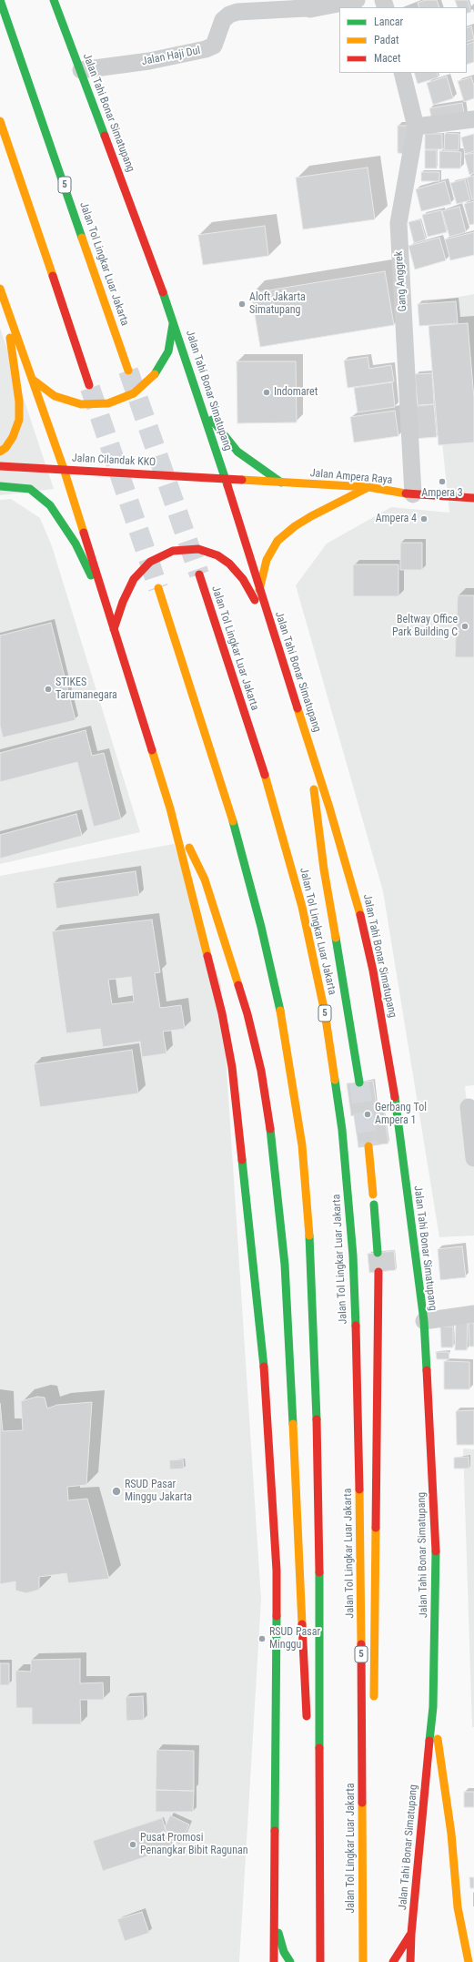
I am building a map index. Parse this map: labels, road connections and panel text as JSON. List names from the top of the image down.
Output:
{
  "streets": {
    "main road": [
      "Jalan Tahi Bonar Simatupang",
      "5",
      "Jalan Tol Lingkar Luar Jakarta",
      "Jalan Cilandak KKO",
      "Jalan Ampera Raya"
    ],
    "street": ["Jalan Haji Dul", "Gang Anggrek"]
  },
  "crossings": [
    ["Jalan Haji Dul", "Jalan Tahi Bonar Simatupang"],
    ["Jalan Tahi Bonar Simatupang", "Jalan Cilandak KKO"],
    ["Jalan Tahi Bonar Simatupang", "Jalan Ampera Raya"],
    ["Gang Anggrek", "Jalan Ampera Raya"],
    ["Jalan Cilandak KKO", "Jalan Ampera Raya"]
  ],
  "places": [
    "Aloft Jakarta Simatupang",
    "Indomaret",
    "Ampera 3",
    "Ampera 4",
    "Beltway Office Park Building C",
    "STIKES Tarumanegara",
    "Gerbang Tol Ampera 1",
    "RSUD Pasar Minggu Jakarta",
    "RSUD Pasar Minggu",
    "Pusat Promosi Penangkar Bibit Ragunan"
  ],
  "legend": ["Lancar", "Padat", "Macet"]
}
